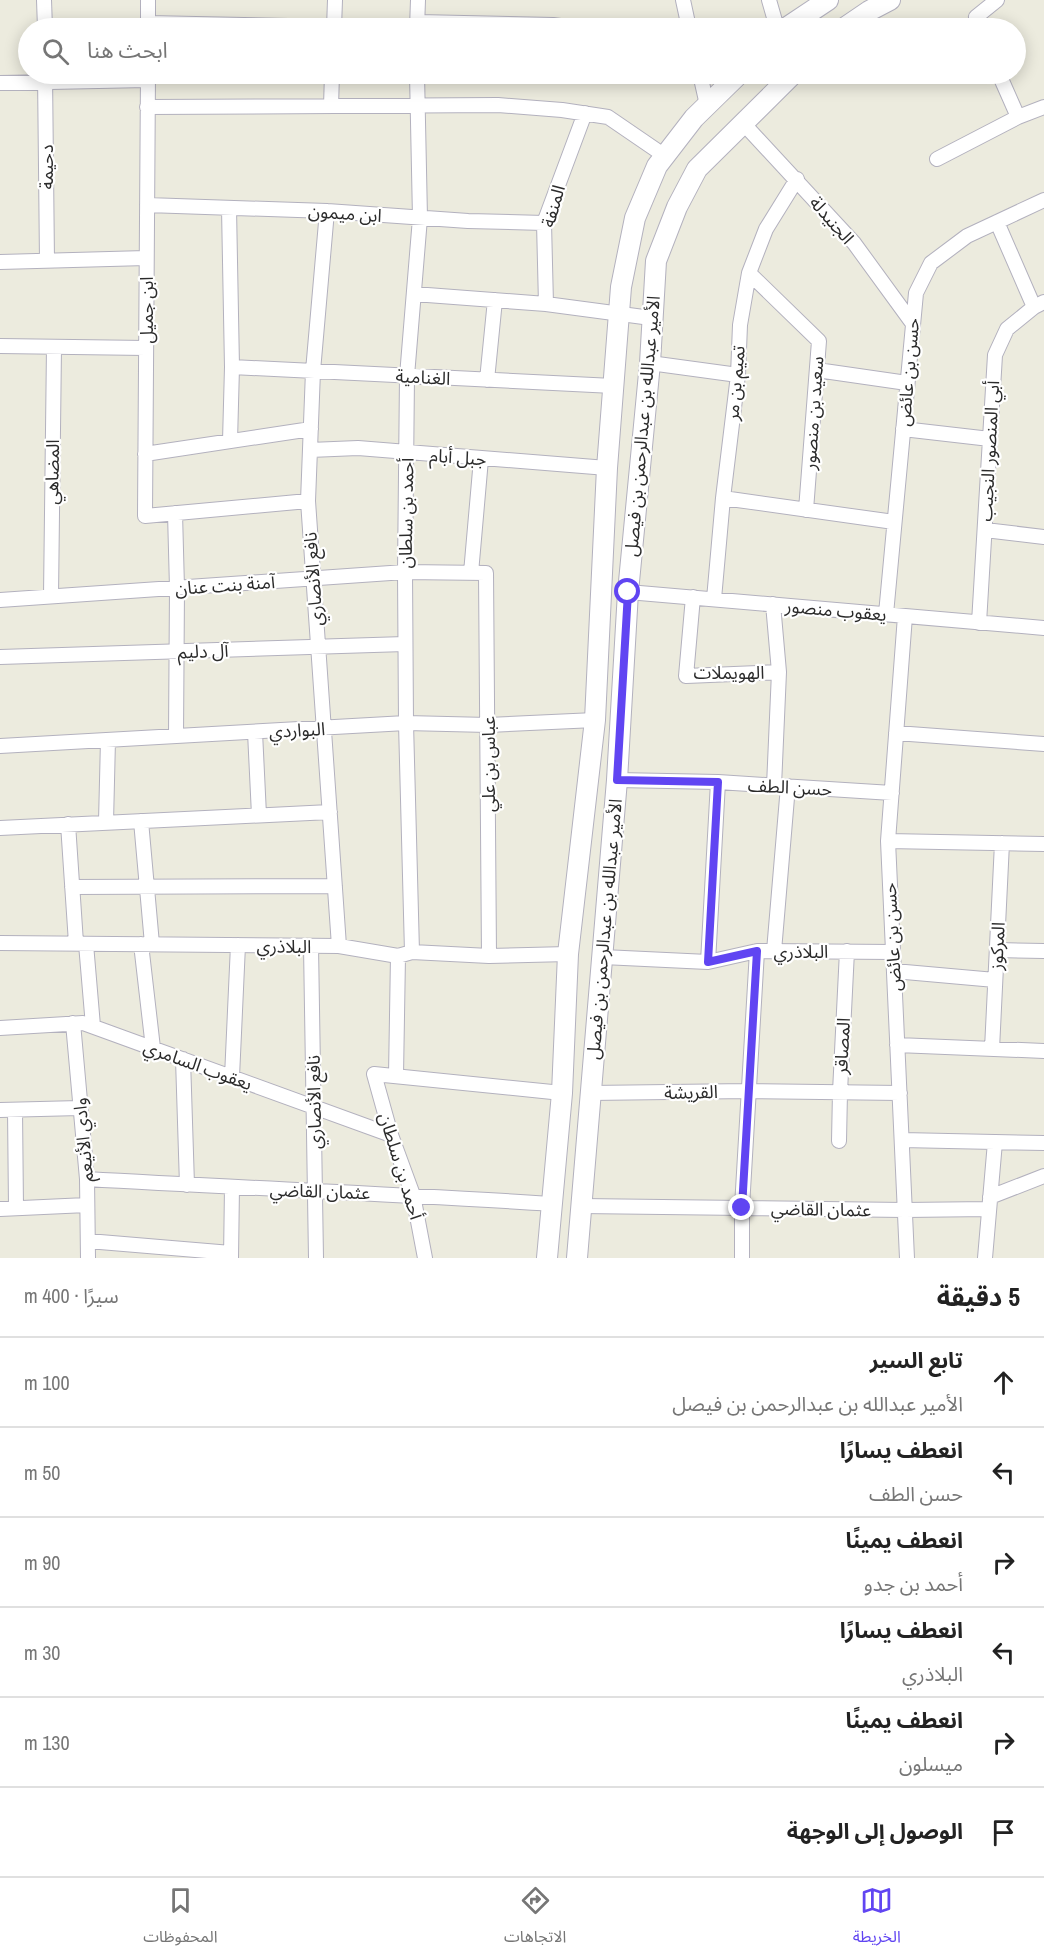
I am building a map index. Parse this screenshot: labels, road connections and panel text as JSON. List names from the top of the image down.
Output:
{
  "streets": {
    "main road": ["الأمير عبدالله بن عبدالرحمن بن فيصل"],
    "street": [
      "دحيمة",
      "المنفة",
      "ابن ميمون",
      "الجنيدلة",
      "ابن جميل",
      "حسن بن عائض",
      "الغنامية",
      "تميم بن مر",
      "سعيد بن منصور",
      "أبي المنصور النجيب",
      "جبل أبام",
      "المضاهي",
      "أحمد بن سلطان",
      "نافع الأنصاري",
      "آمنة بنت عنان",
      "يعقوب منصور",
      "آل دليم",
      "الهويملات",
      "البواردي",
      "عباس بن علي",
      "حسن الطف",
      "البلاذري",
      "المركوز",
      "المصاقر",
      "يعقوب السامري",
      "القريشة",
      "وادي الأنيعم",
      "عثمان القاضي"
    ]
  },
  "crossings": [
    ["المنفة", "ابن ميمون"],
    ["ابن ميمون", "ابن جميل"],
    ["ابن ميمون", "أحمد بن سلطان"],
    ["ابن ميمون", "نافع الأنصاري"],
    ["الجنيدلة", "حسن بن عائض"],
    ["الجنيدلة", "تميم بن مر"],
    ["الجنيدلة", "الأمير عبدالله بن عبدالرحمن بن فيصل"],
    ["ابن جميل", "نافع الأنصاري"],
    ["حسن بن عائض", "يعقوب منصور"],
    ["حسن بن عائض", "حسن الطف"],
    ["حسن بن عائض", "البلاذري"],
    ["حسن بن عائض", "القريشة"],
    ["حسن بن عائض", "عثمان القاضي"],
    ["الغنامية", "الأمير عبدالله بن عبدالرحمن بن فيصل"],
    ["الغنامية", "أحمد بن سلطان"],
    ["الغنامية", "نافع الأنصاري"],
    ["تميم بن مر", "سعيد بن منصور"],
    ["تميم بن مر", "يعقوب منصور"],
    ["الأمير عبدالله بن عبدالرحمن بن فيصل", "جبل أبام"],
    ["الأمير عبدالله بن عبدالرحمن بن فيصل", "يعقوب منصور"],
    ["الأمير عبدالله بن عبدالرحمن بن فيصل", "البواردي"],
    ["الأمير عبدالله بن عبدالرحمن بن فيصل", "حسن الطف"],
    ["الأمير عبدالله بن عبدالرحمن بن فيصل", "البلاذري"],
    ["الأمير عبدالله بن عبدالرحمن بن فيصل", "القريشة"],
    ["الأمير عبدالله بن عبدالرحمن بن فيصل", "عثمان القاضي"],
    ["أبي المنصور النجيب", "يعقوب منصور"],
    ["جبل أبام", "أحمد بن سلطان"],
    ["جبل أبام", "نافع الأنصاري"],
    ["المضاهي", "آمنة بنت عنان"],
    ["أحمد بن سلطان", "آمنة بنت عنان"],
    ["أحمد بن سلطان", "آل دليم"],
    ["أحمد بن سلطان", "البواردي"],
    ["أحمد بن سلطان", "البلاذري"],
    ["أحمد بن سلطان", "يعقوب السامري"],
    ["أحمد بن سلطان", "عثمان القاضي"],
    ["نافع الأنصاري", "آمنة بنت عنان"],
    ["نافع الأنصاري", "آل دليم"],
    ["نافع الأنصاري", "البواردي"],
    ["نافع الأنصاري", "البلاذري"],
    ["نافع الأنصاري", "يعقوب السامري"],
    ["نافع الأنصاري", "عثمان القاضي"],
    ["آمنة بنت عنان", "عباس بن علي"],
    ["يعقوب منصور", "الهويملات"],
    ["البواردي", "عباس بن علي"],
    ["عباس بن علي", "البلاذري"],
    ["البلاذري", "المصاقر"],
    ["المصاقر", "القريشة"],
    ["يعقوب السامري", "وادي الأنيعم"],
    ["وادي الأنيعم", "عثمان القاضي"]
  ],
  "page": {
    "search": "ابحث هنا",
    "heading": ["5 دقيقة", "سيرًا · 400 m"],
    "list": [
      ["تابع السير", "الأمير عبدالله بن عبدالرحمن بن فيصل", "100 m"],
      ["انعطف يسارًا", "حسن الطف", "50 m"],
      ["انعطف يمينًا", "أحمد بن جدو", "90 m"],
      ["انعطف يسارًا", "البلاذري", "30 m"],
      ["انعطف يمينًا", "ميسلون", "130 m"],
      "الوصول إلى الوجهة"
    ],
    "nav": ["الخريطة", "الاتجاهات", "المحفوظات"]
  }
}
